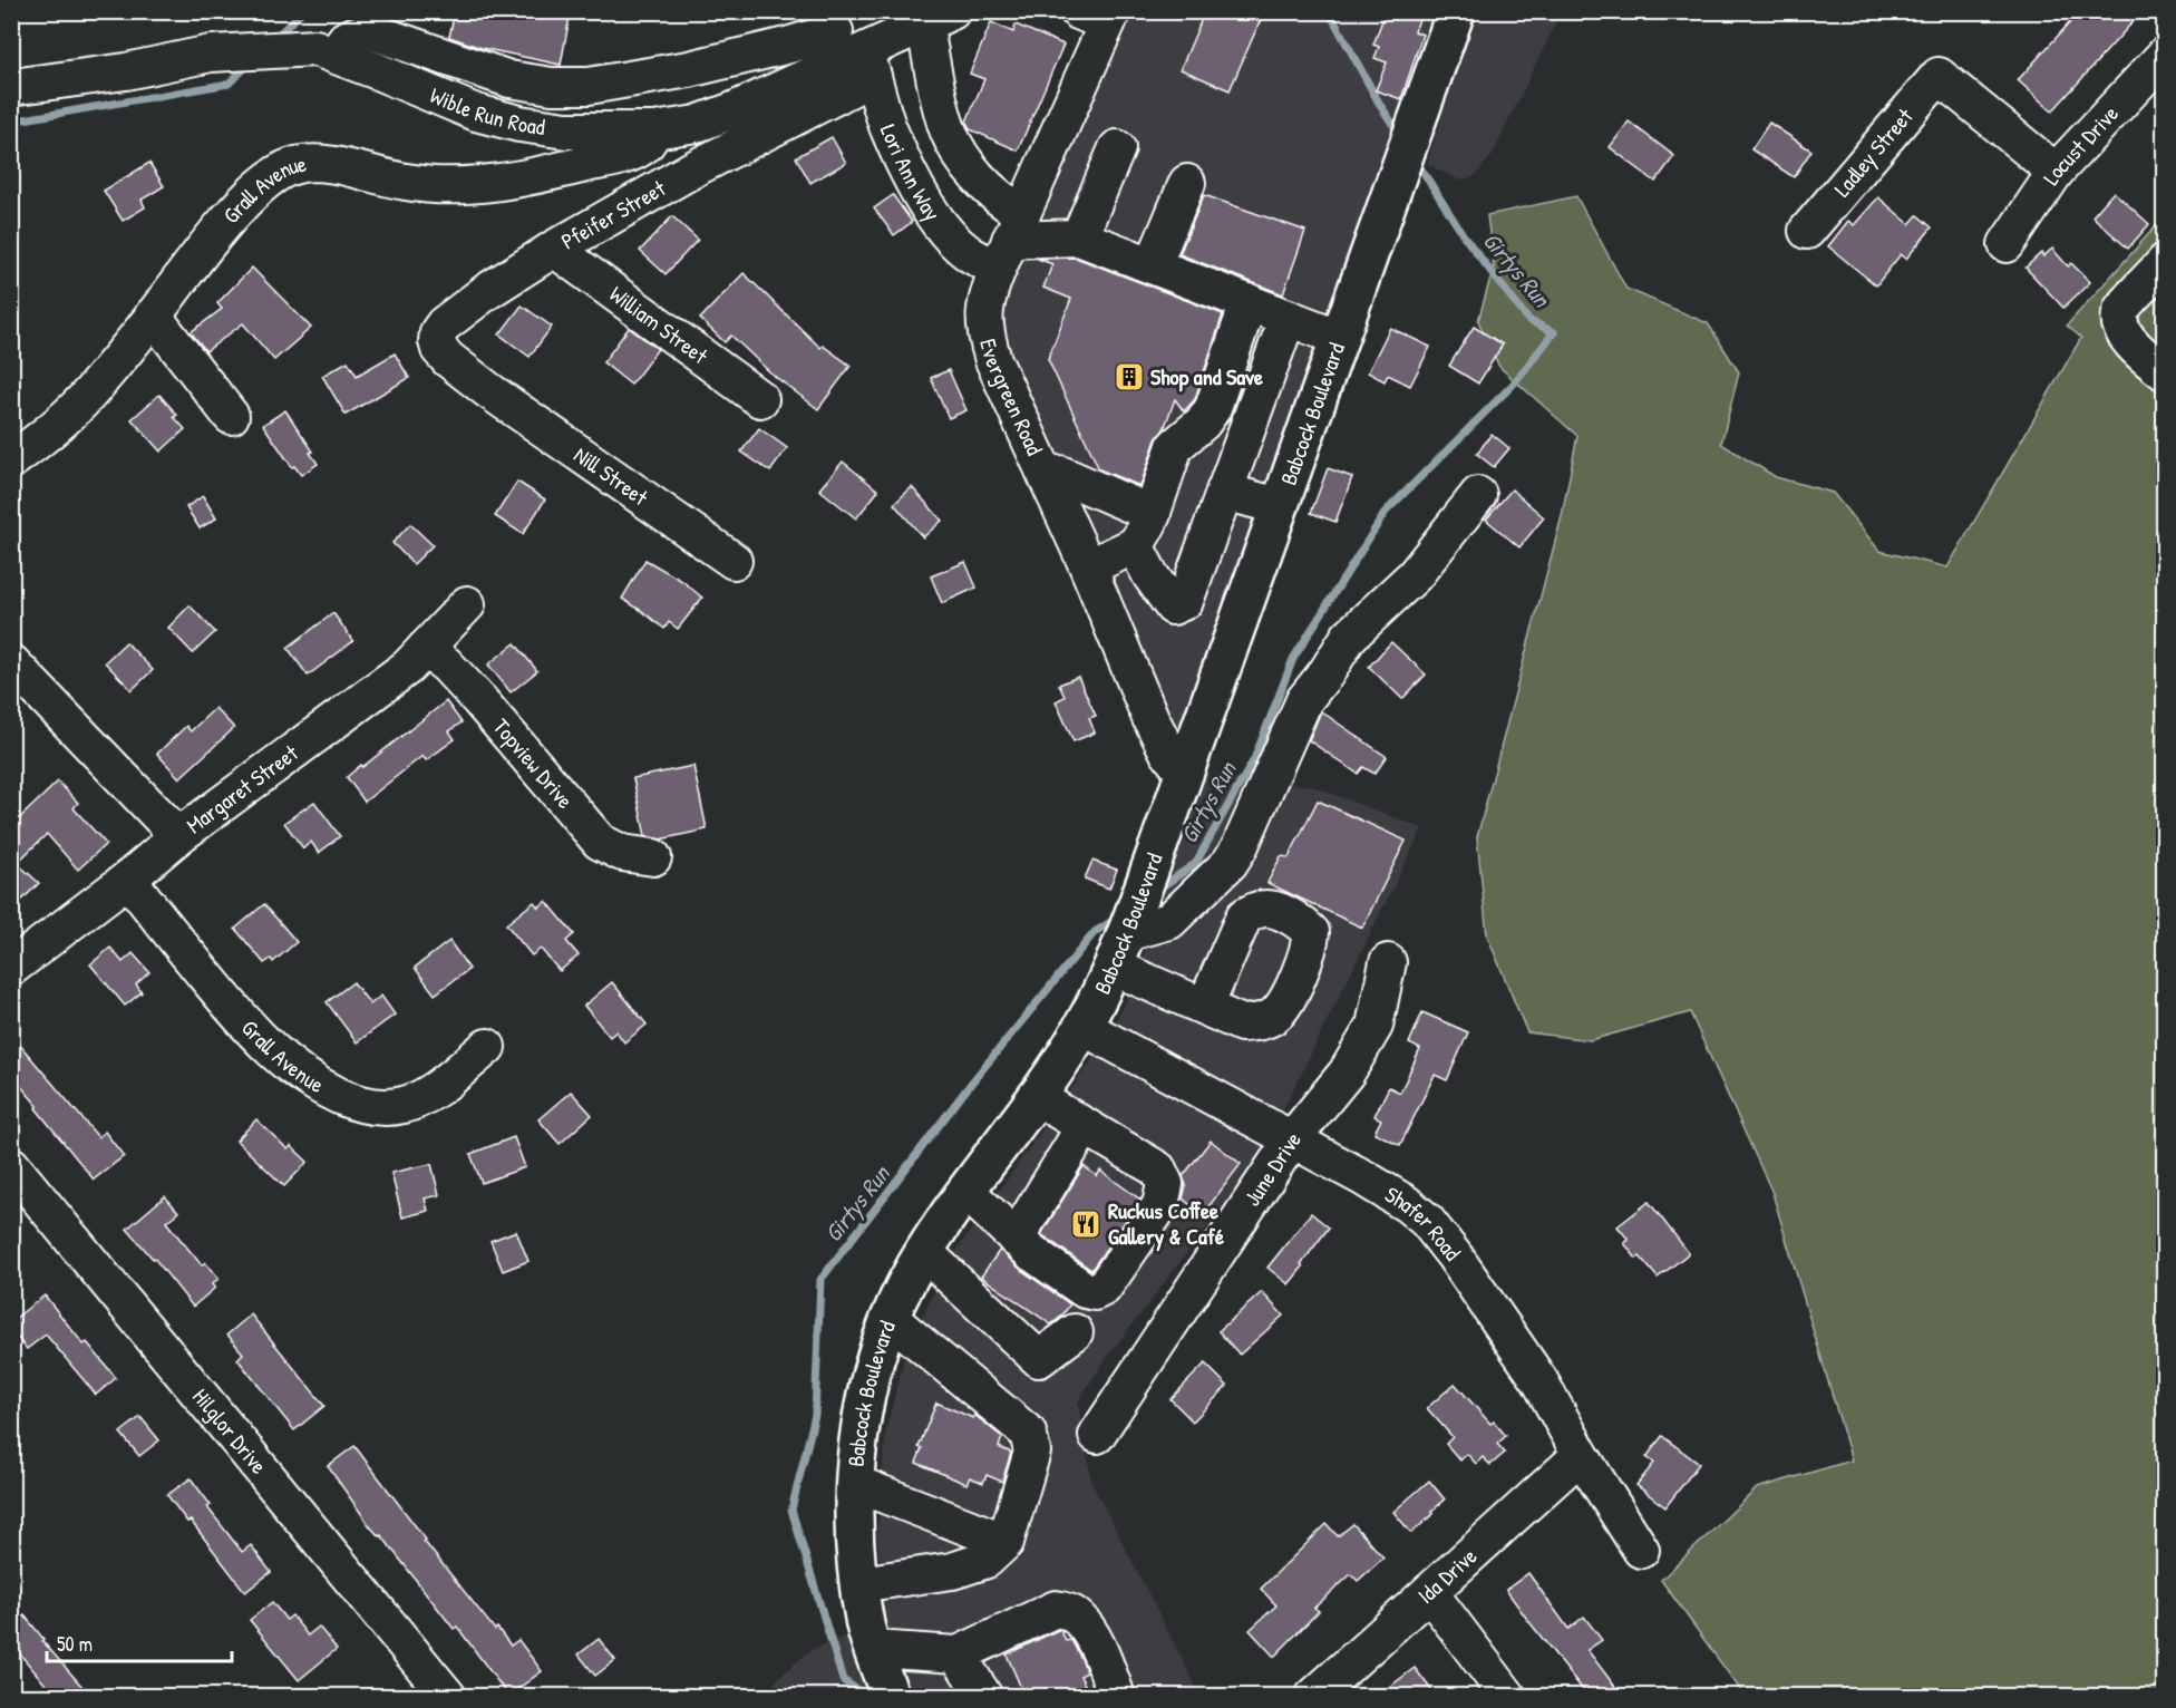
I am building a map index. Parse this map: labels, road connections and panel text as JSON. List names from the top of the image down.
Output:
{
  "streets": {
    "main road": ["Babcock Boulevard"],
    "street": [
      "Wible Run Road",
      "Locust Drive",
      "Ladley Street",
      "Lori Ann Way",
      "Grall Avenue",
      "Pfeifer Street",
      "William Street",
      "Evergreen Road",
      "Nill Street",
      "Topview Drive",
      "Margaret Street",
      "June Drive",
      "Shafer Road",
      "Hilglor Drive",
      "Ida Drive"
    ]
  },
  "crossings": [
    ["Wible Run Road", "Lori Ann Way"],
    ["Wible Run Road", "Grall Avenue"],
    ["Wible Run Road", "Pfeifer Street"],
    ["Locust Drive", "Ladley Street"],
    ["Lori Ann Way", "Pfeifer Street"],
    ["Lori Ann Way", "Evergreen Road"],
    ["Grall Avenue", "Margaret Street"],
    ["Pfeifer Street", "William Street"],
    ["Pfeifer Street", "Nill Street"],
    ["Evergreen Road", "Babcock Boulevard"],
    ["Babcock Boulevard", "Shafer Road"],
    ["Topview Drive", "Margaret Street"],
    ["June Drive", "Shafer Road"],
    ["Shafer Road", "Ida Drive"]
  ],
  "water": ["Girtys Run"],
  "places": {
    "building": ["Shop and Save"],
    "restaurant": ["Ruckus Coffee Gallery & Café"]
  },
  "scale_bar": "50 m"
}
